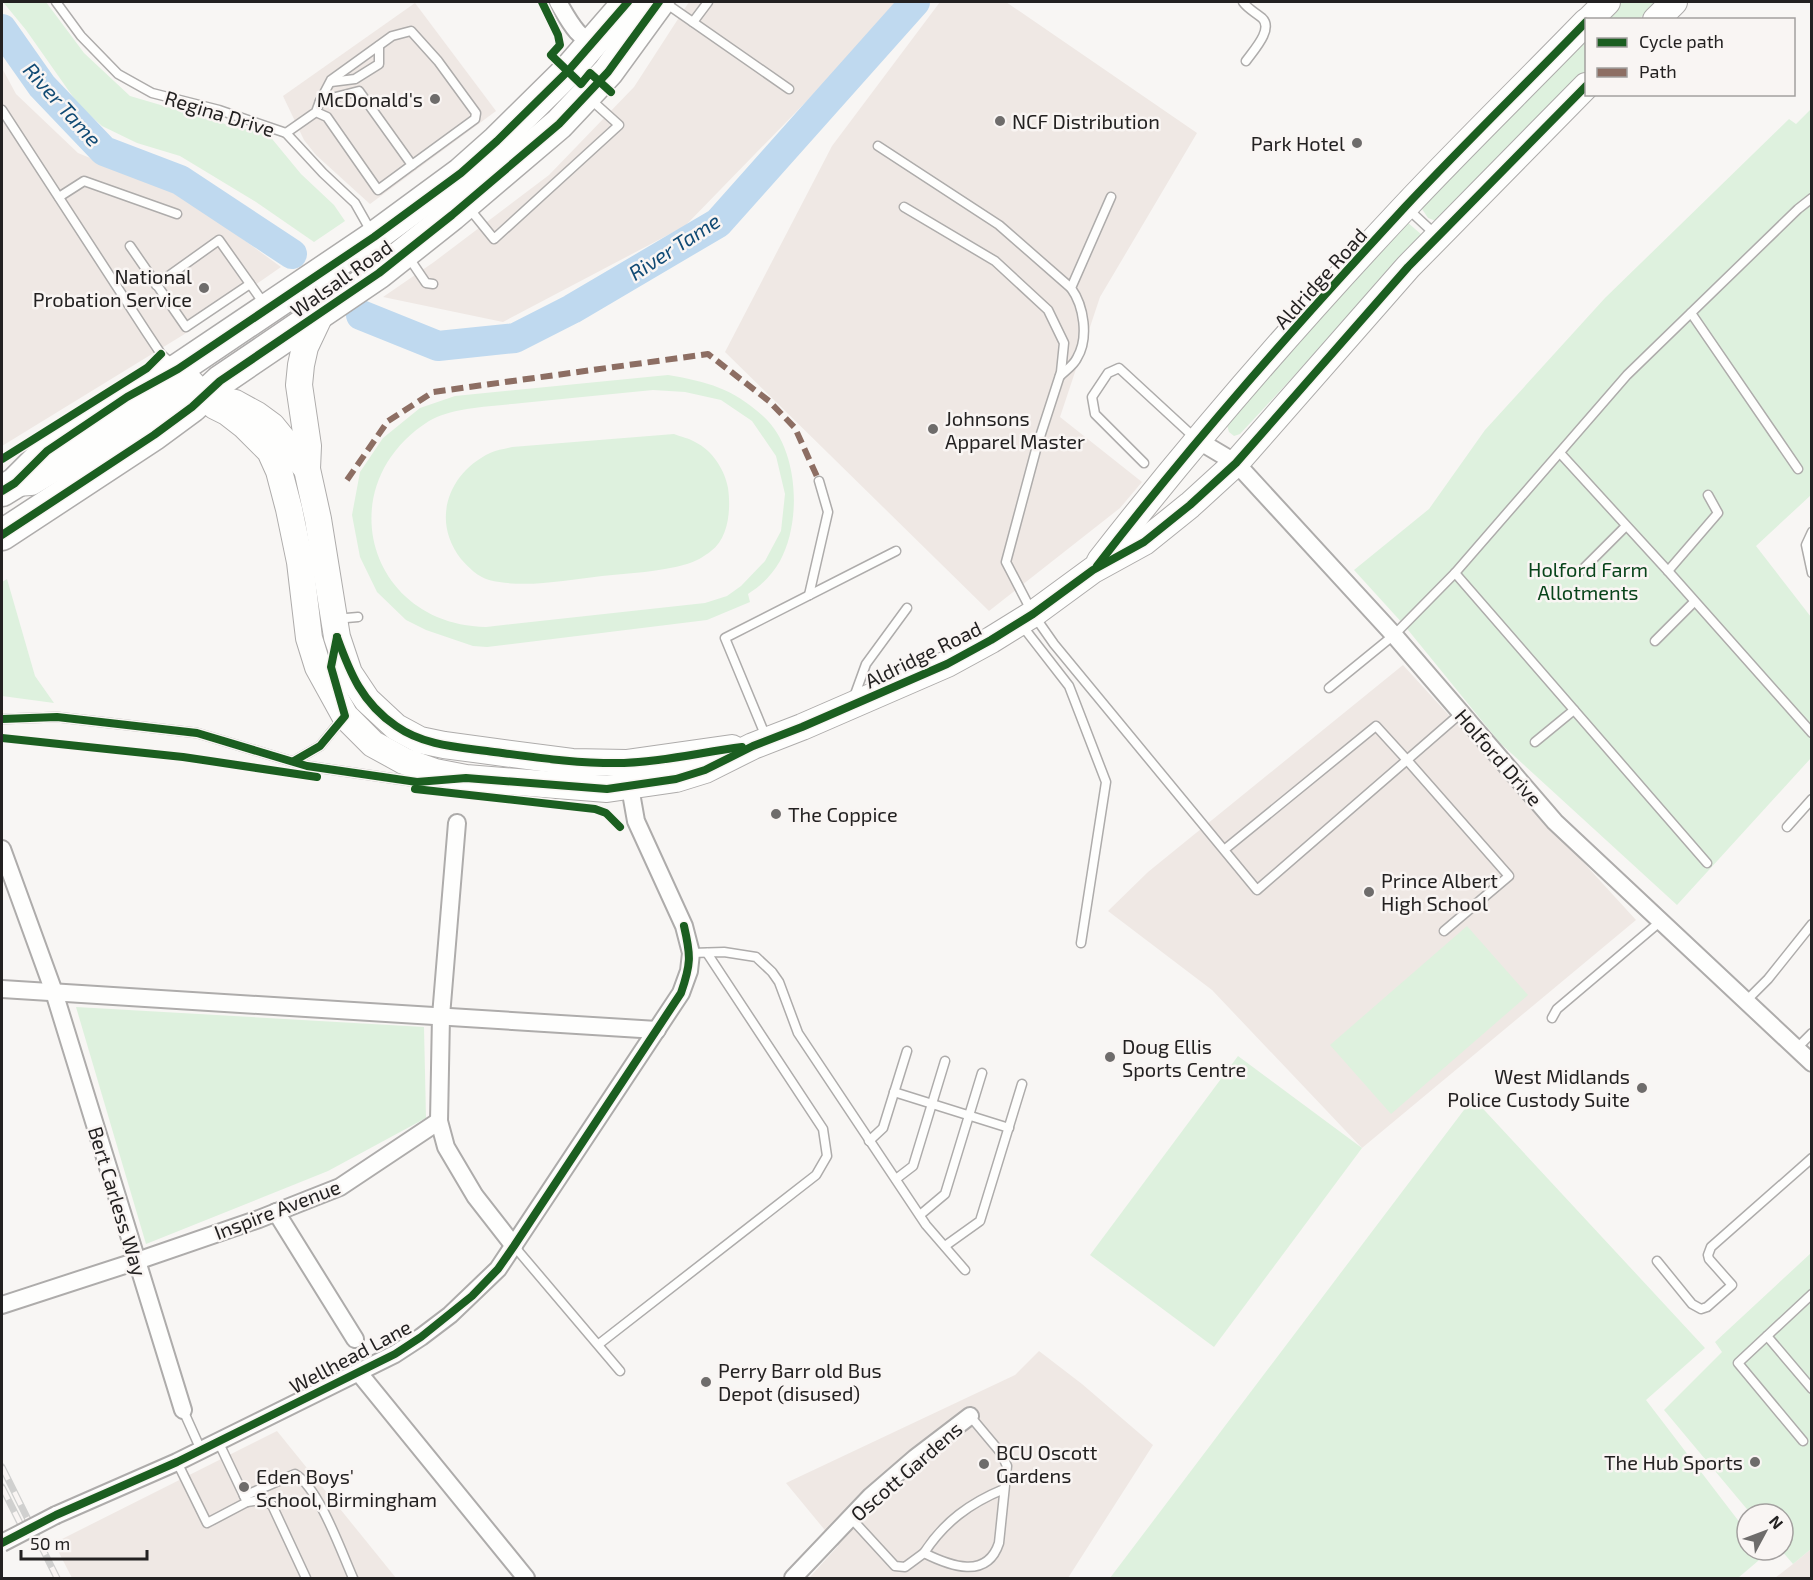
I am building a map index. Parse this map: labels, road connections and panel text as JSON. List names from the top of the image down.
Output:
{
  "streets": {
    "highway": ["Walsall Road"],
    "main road": ["Aldridge Road"],
    "street": [
      "Holford Drive",
      "Bert Carless Way",
      "Inspire Avenue",
      "Wellhead Lane",
      "Oscott Gardens"
    ],
    "lane": ["Regina Drive"]
  },
  "crossings": [
    ["Regina Drive", "Walsall Road"],
    ["Walsall Road", "Aldridge Road"],
    ["Aldridge Road", "Holford Drive"],
    ["Aldridge Road", "Wellhead Lane"],
    ["Bert Carless Way", "Inspire Avenue"]
  ],
  "water": ["River Tame"],
  "parks": ["Holford Farm Allotments"],
  "places": [
    "McDonald's",
    "NCF Distribution",
    "Park Hotel",
    "National Probation Service",
    "Johnsons Apparel Master",
    "The Coppice",
    "Prince Albert High School",
    "Doug Ellis Sports Centre",
    "West Midlands Police Custody Suite",
    "Perry Barr old Bus Depot (disused)",
    "The Hub Sports",
    "BCU Oscott Gardens",
    "Eden Boys' School, Birmingham"
  ],
  "legend": ["Cycle path", "Path"],
  "scale_bar": "50 m",
  "north": "top right"
}
